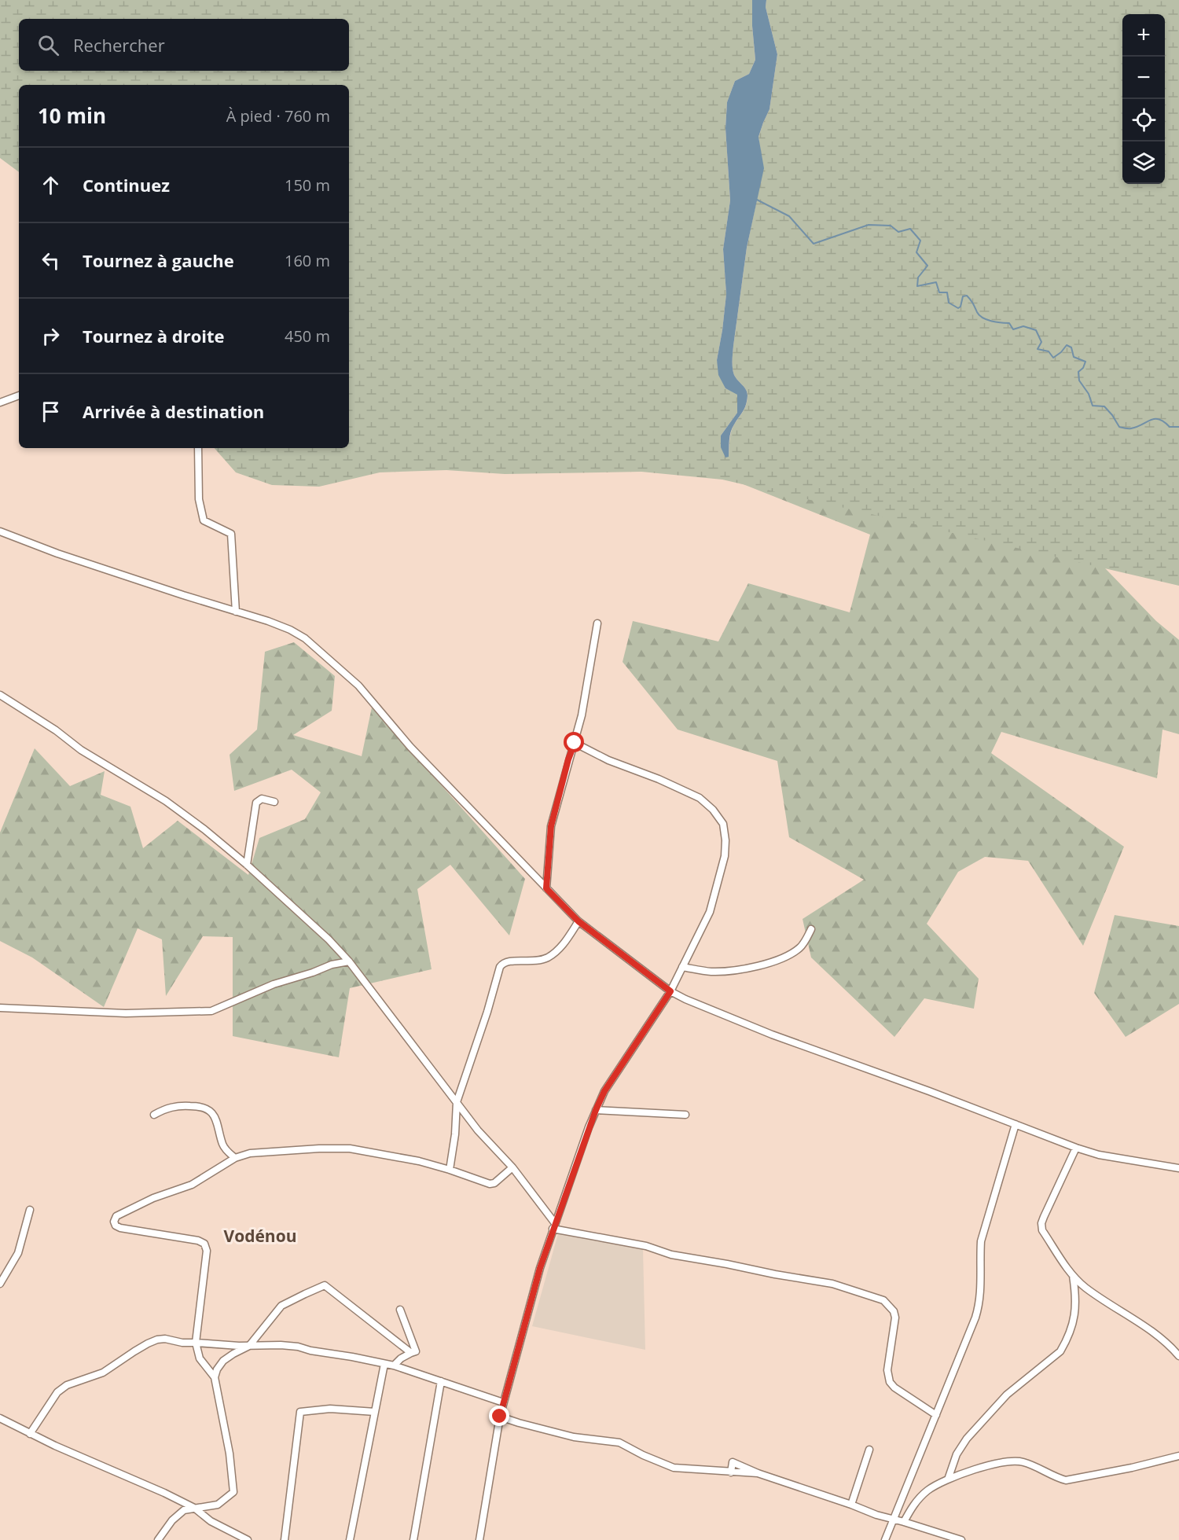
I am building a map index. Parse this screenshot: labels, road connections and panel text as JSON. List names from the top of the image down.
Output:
{
  "districts": ["Vodénou"],
  "page": {
    "map_buttons": ["+", "−"],
    "search": "Rechercher",
    "heading": ["10 min", "À pied · 760 m"],
    "list": [
      ["Continuez", "150 m"],
      ["Tournez à gauche", "160 m"],
      ["Tournez à droite", "450 m"],
      "Arrivée à destination"
    ]
  }
}
